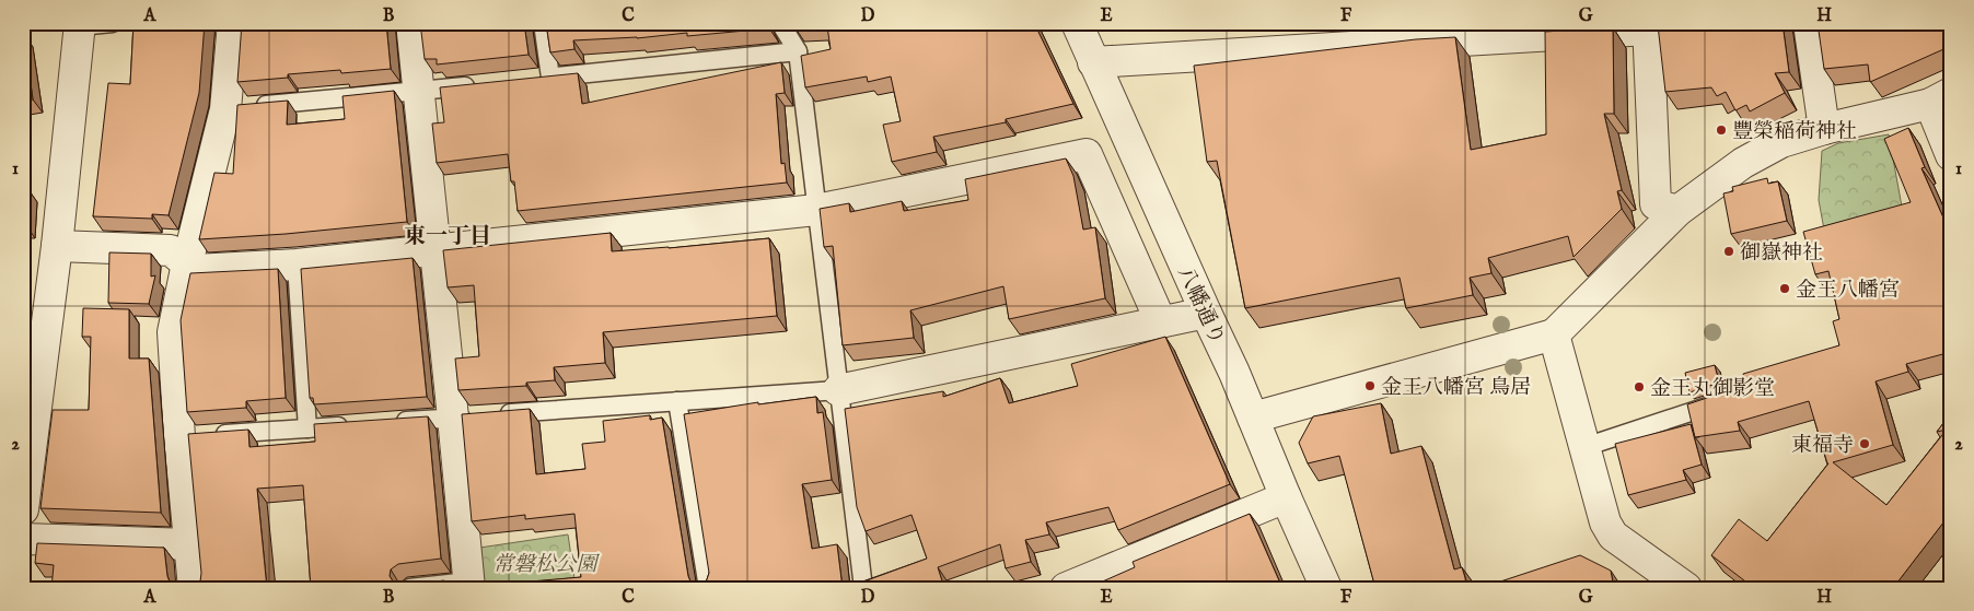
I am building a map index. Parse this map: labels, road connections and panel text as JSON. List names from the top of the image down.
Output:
{
  "streets": {
    "street": ["八幡通り"]
  },
  "districts": ["東一丁目"],
  "parks": ["常磐松公園"],
  "places": [
    "豐榮稲荷神社",
    "御嶽神社",
    "金王八幡宮",
    "金王八幡宮 鳥居",
    "金王丸御影堂",
    "東福寺"
  ],
  "grid": {
    "columns": [
      "A",
      "B",
      "C",
      "D",
      "E",
      "F",
      "G",
      "H"
    ],
    "rows": ["1", "2"]
  }
}
